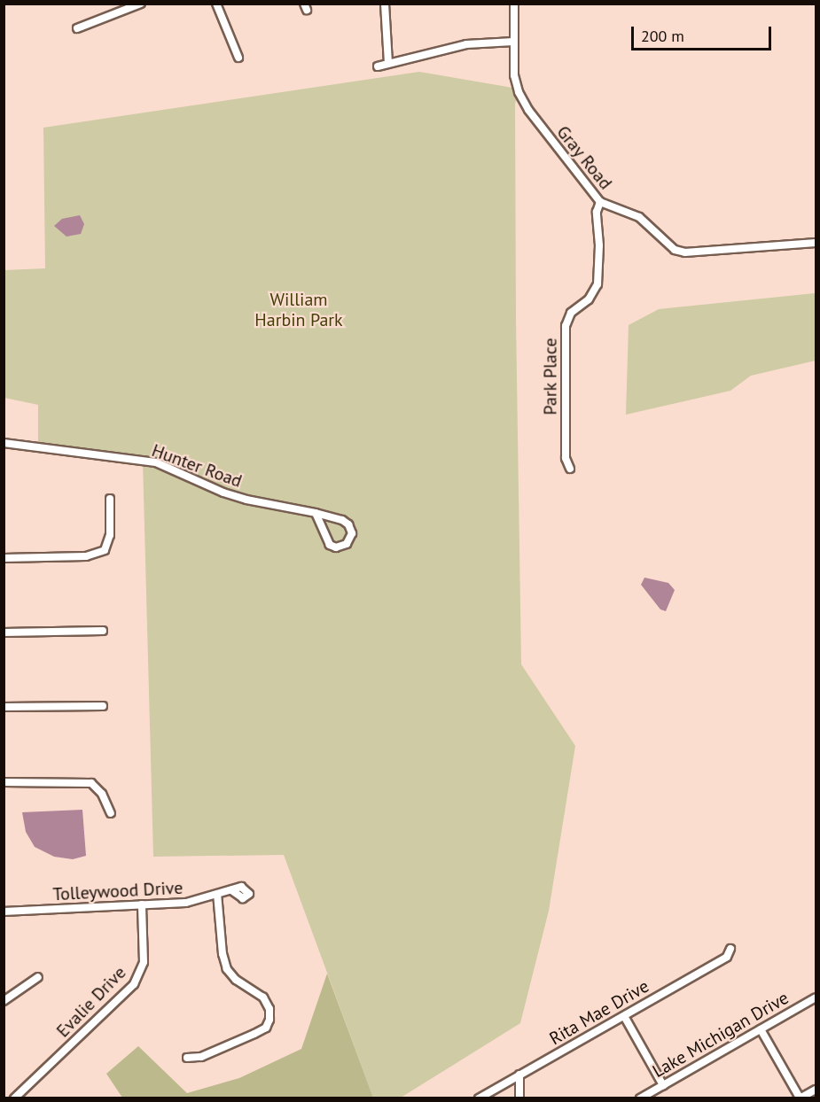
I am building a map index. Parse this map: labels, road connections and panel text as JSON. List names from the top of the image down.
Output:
{
  "streets": {
    "street": [
      "Gray Road",
      "Park Place",
      "Hunter Road",
      "Tolleywood Drive",
      "Evalie Drive",
      "Rita Mae Drive",
      "Lake Michigan Drive"
    ]
  },
  "crossings": [
    ["Gray Road", "Park Place"],
    ["Tolleywood Drive", "Evalie Drive"]
  ],
  "parks": ["William Harbin Park"],
  "scale_bar": "200 m"
}
